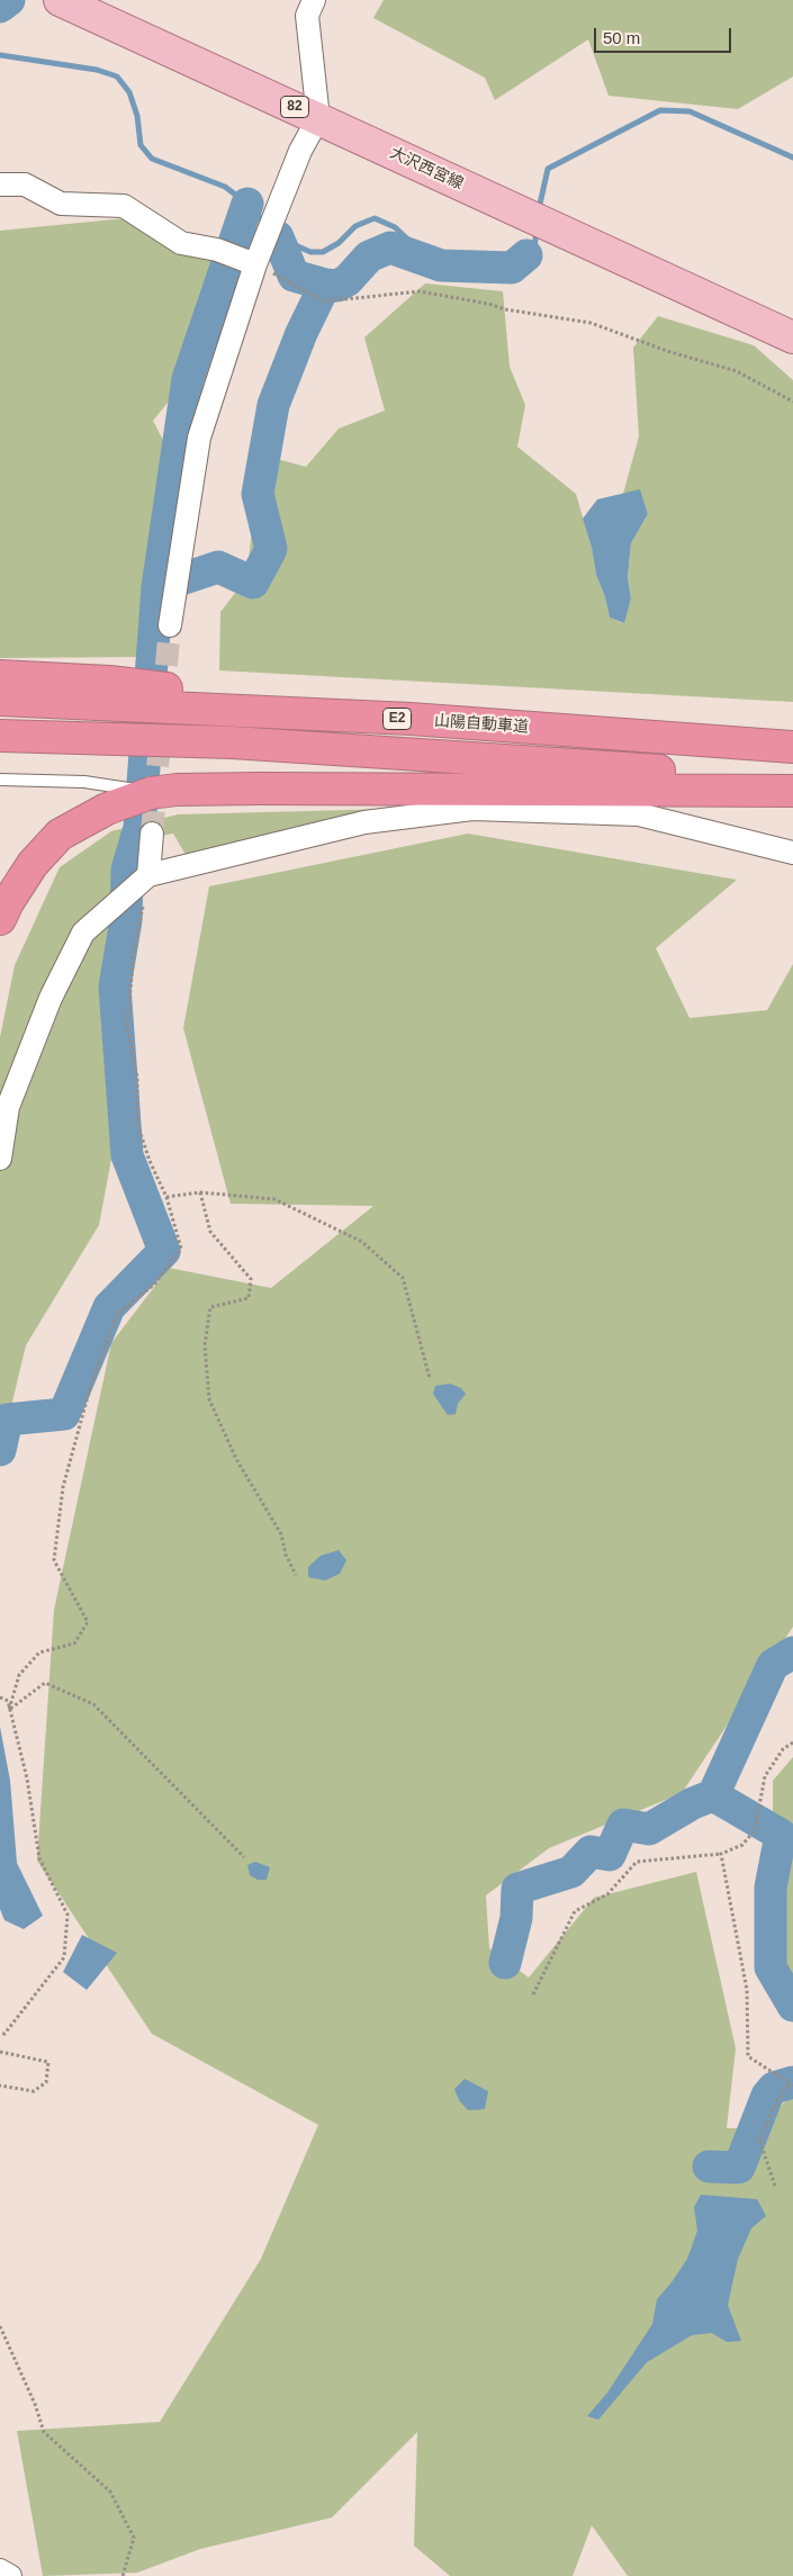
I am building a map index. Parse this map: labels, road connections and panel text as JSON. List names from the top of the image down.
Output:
{
  "streets": {
    "highway": ["E2", "山陽自動車道"],
    "main road": ["82", "大沢西宮線"]
  },
  "scale_bar": "50 m"
}
